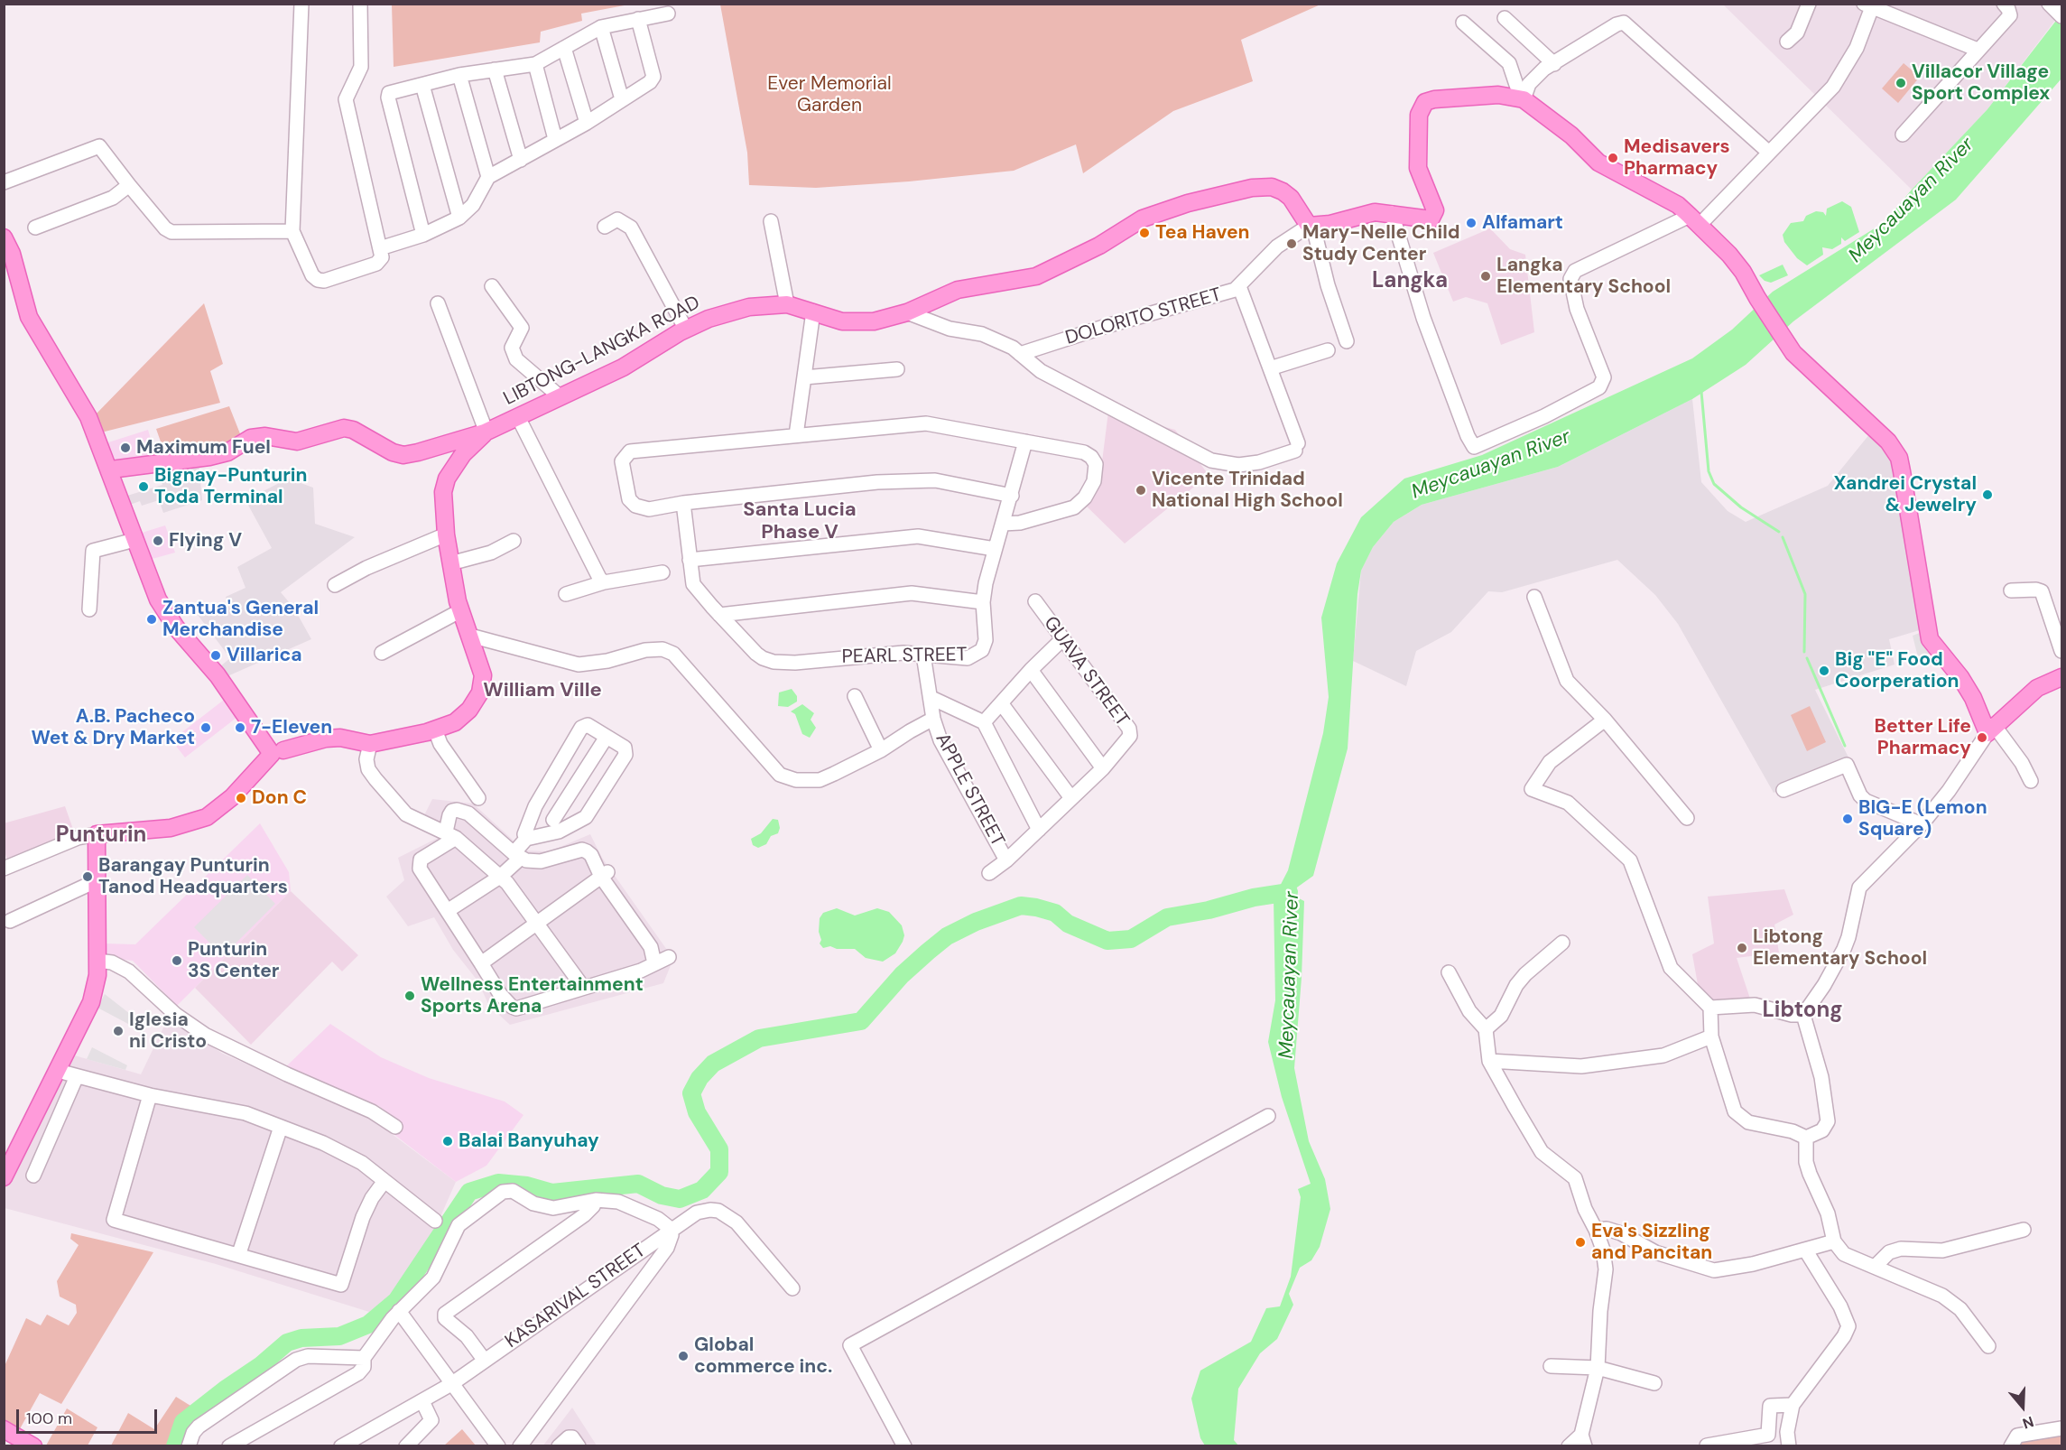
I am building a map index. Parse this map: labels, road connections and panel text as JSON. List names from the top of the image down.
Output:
{
  "streets": {
    "main road": ["LIBTONG-LANGKA ROAD"],
    "street": [
      "DOLORITO STREET",
      "PEARL STREET",
      "GUAVA STREET",
      "APPLE STREET",
      "KASARIVAL STREET"
    ]
  },
  "crossings": [
    ["DOLORITO STREET", "LIBTONG-LANGKA ROAD"],
    ["PEARL STREET", "APPLE STREET"]
  ],
  "districts": [
    "Langka",
    "Santa Lucia Phase V",
    "William Ville",
    "Punturin",
    "Libtong"
  ],
  "water": ["Meycauayan River"],
  "parks": ["Ever Memorial Garden"],
  "places": [
    "Villacor Village Sport Complex",
    "Medisavers Pharmacy",
    "Alfamart",
    "Tea Haven",
    "Mary-Nelle Child Study Center",
    "Langka Elementary School",
    "Maximum Fuel",
    "Bignay-Punturin Toda Terminal",
    "Vicente Trinidad National High School",
    "Xandrei Crystal & Jewelry",
    "Flying V",
    "Zantua's General Merchandise",
    "Villarica",
    "Big \"E\" Food Coorperation",
    "A.B. Pacheco Wet & Dry Market",
    "7-Eleven",
    "Better Life Pharmacy",
    "Don C",
    "BIG-E (Lemon Square)",
    "Barangay Punturin Tanod Headquarters",
    "Libtong Elementary School",
    "Punturin 3S Center",
    "Wellness Entertainment Sports Arena",
    "Iglesia ni Cristo",
    "Balai Banyuhay",
    "Eva's Sizzling and Pancitan",
    "Global commerce inc."
  ],
  "scale_bar": "100 m",
  "north": "bottom"
}
